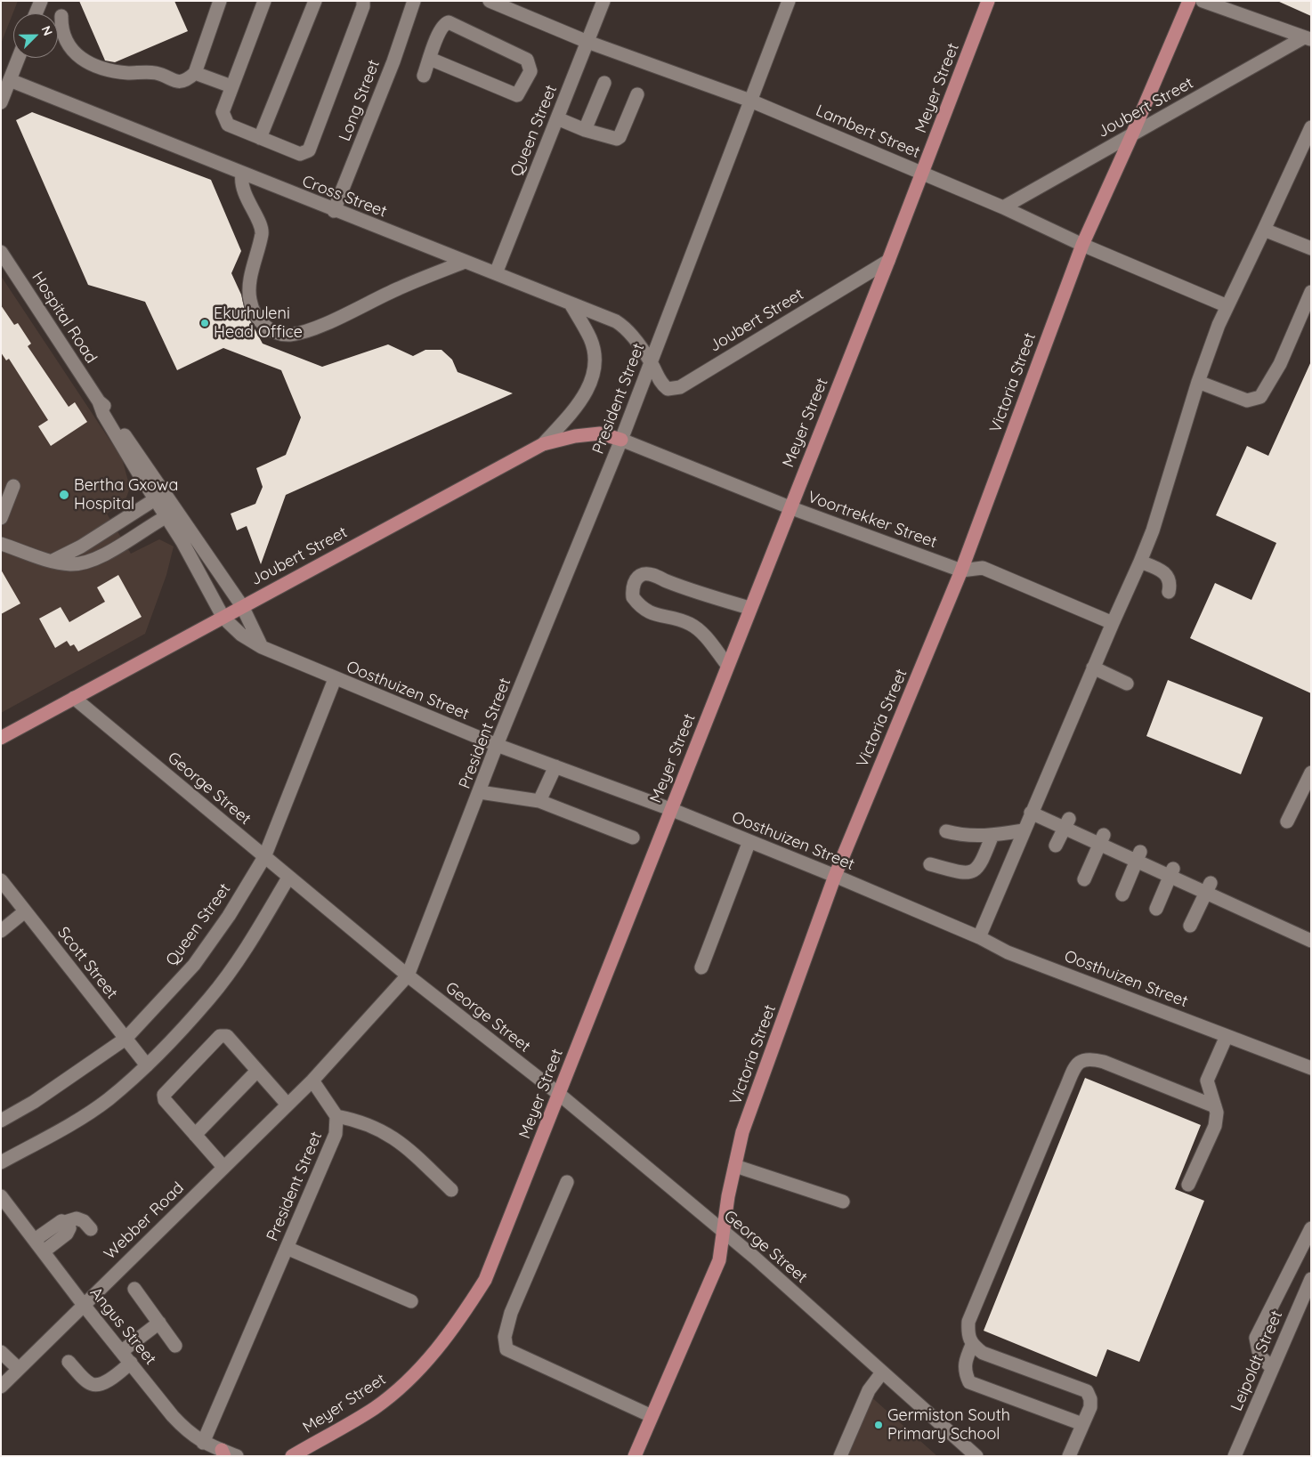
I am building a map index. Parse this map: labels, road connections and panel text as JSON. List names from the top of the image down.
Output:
{
  "streets": {
    "main road": ["Meyer Street", "Joubert Street", "Victoria Street"],
    "street": [
      "Long Street",
      "Queen Street",
      "Lambert Street",
      "Cross Street",
      "Hospital Road",
      "President Street",
      "Voortrekker Street",
      "Oosthuizen Street",
      "George Street",
      "Scott Street",
      "Webber Road",
      "Angus Street",
      "Leipoldt Street"
    ]
  },
  "crossings": [
    ["Meyer Street", "Joubert Street"],
    ["Meyer Street", "Lambert Street"],
    ["Meyer Street", "Voortrekker Street"],
    ["Meyer Street", "Oosthuizen Street"],
    ["Meyer Street", "George Street"],
    ["Long Street", "Cross Street"],
    ["Joubert Street", "Lambert Street"],
    ["Joubert Street", "Cross Street"],
    ["Joubert Street", "Hospital Road"],
    ["Joubert Street", "Victoria Street"],
    ["Joubert Street", "President Street"],
    ["Joubert Street", "Voortrekker Street"],
    ["Joubert Street", "Oosthuizen Street"],
    ["Joubert Street", "George Street"],
    ["Queen Street", "Lambert Street"],
    ["Queen Street", "Cross Street"],
    ["Queen Street", "Oosthuizen Street"],
    ["Queen Street", "George Street"],
    ["Queen Street", "Scott Street"],
    ["Lambert Street", "Victoria Street"],
    ["Lambert Street", "President Street"],
    ["Cross Street", "President Street"],
    ["Hospital Road", "Oosthuizen Street"],
    ["Victoria Street", "Voortrekker Street"],
    ["Victoria Street", "Oosthuizen Street"],
    ["Victoria Street", "George Street"],
    ["President Street", "Voortrekker Street"],
    ["President Street", "Oosthuizen Street"],
    ["President Street", "George Street"],
    ["President Street", "Webber Road"],
    ["President Street", "Angus Street"],
    ["Webber Road", "Angus Street"]
  ],
  "places": ["Ekurhuleni Head Office", "Bertha Gxowa Hospital", "Germiston South Primary School"],
  "north": "top right"
}
